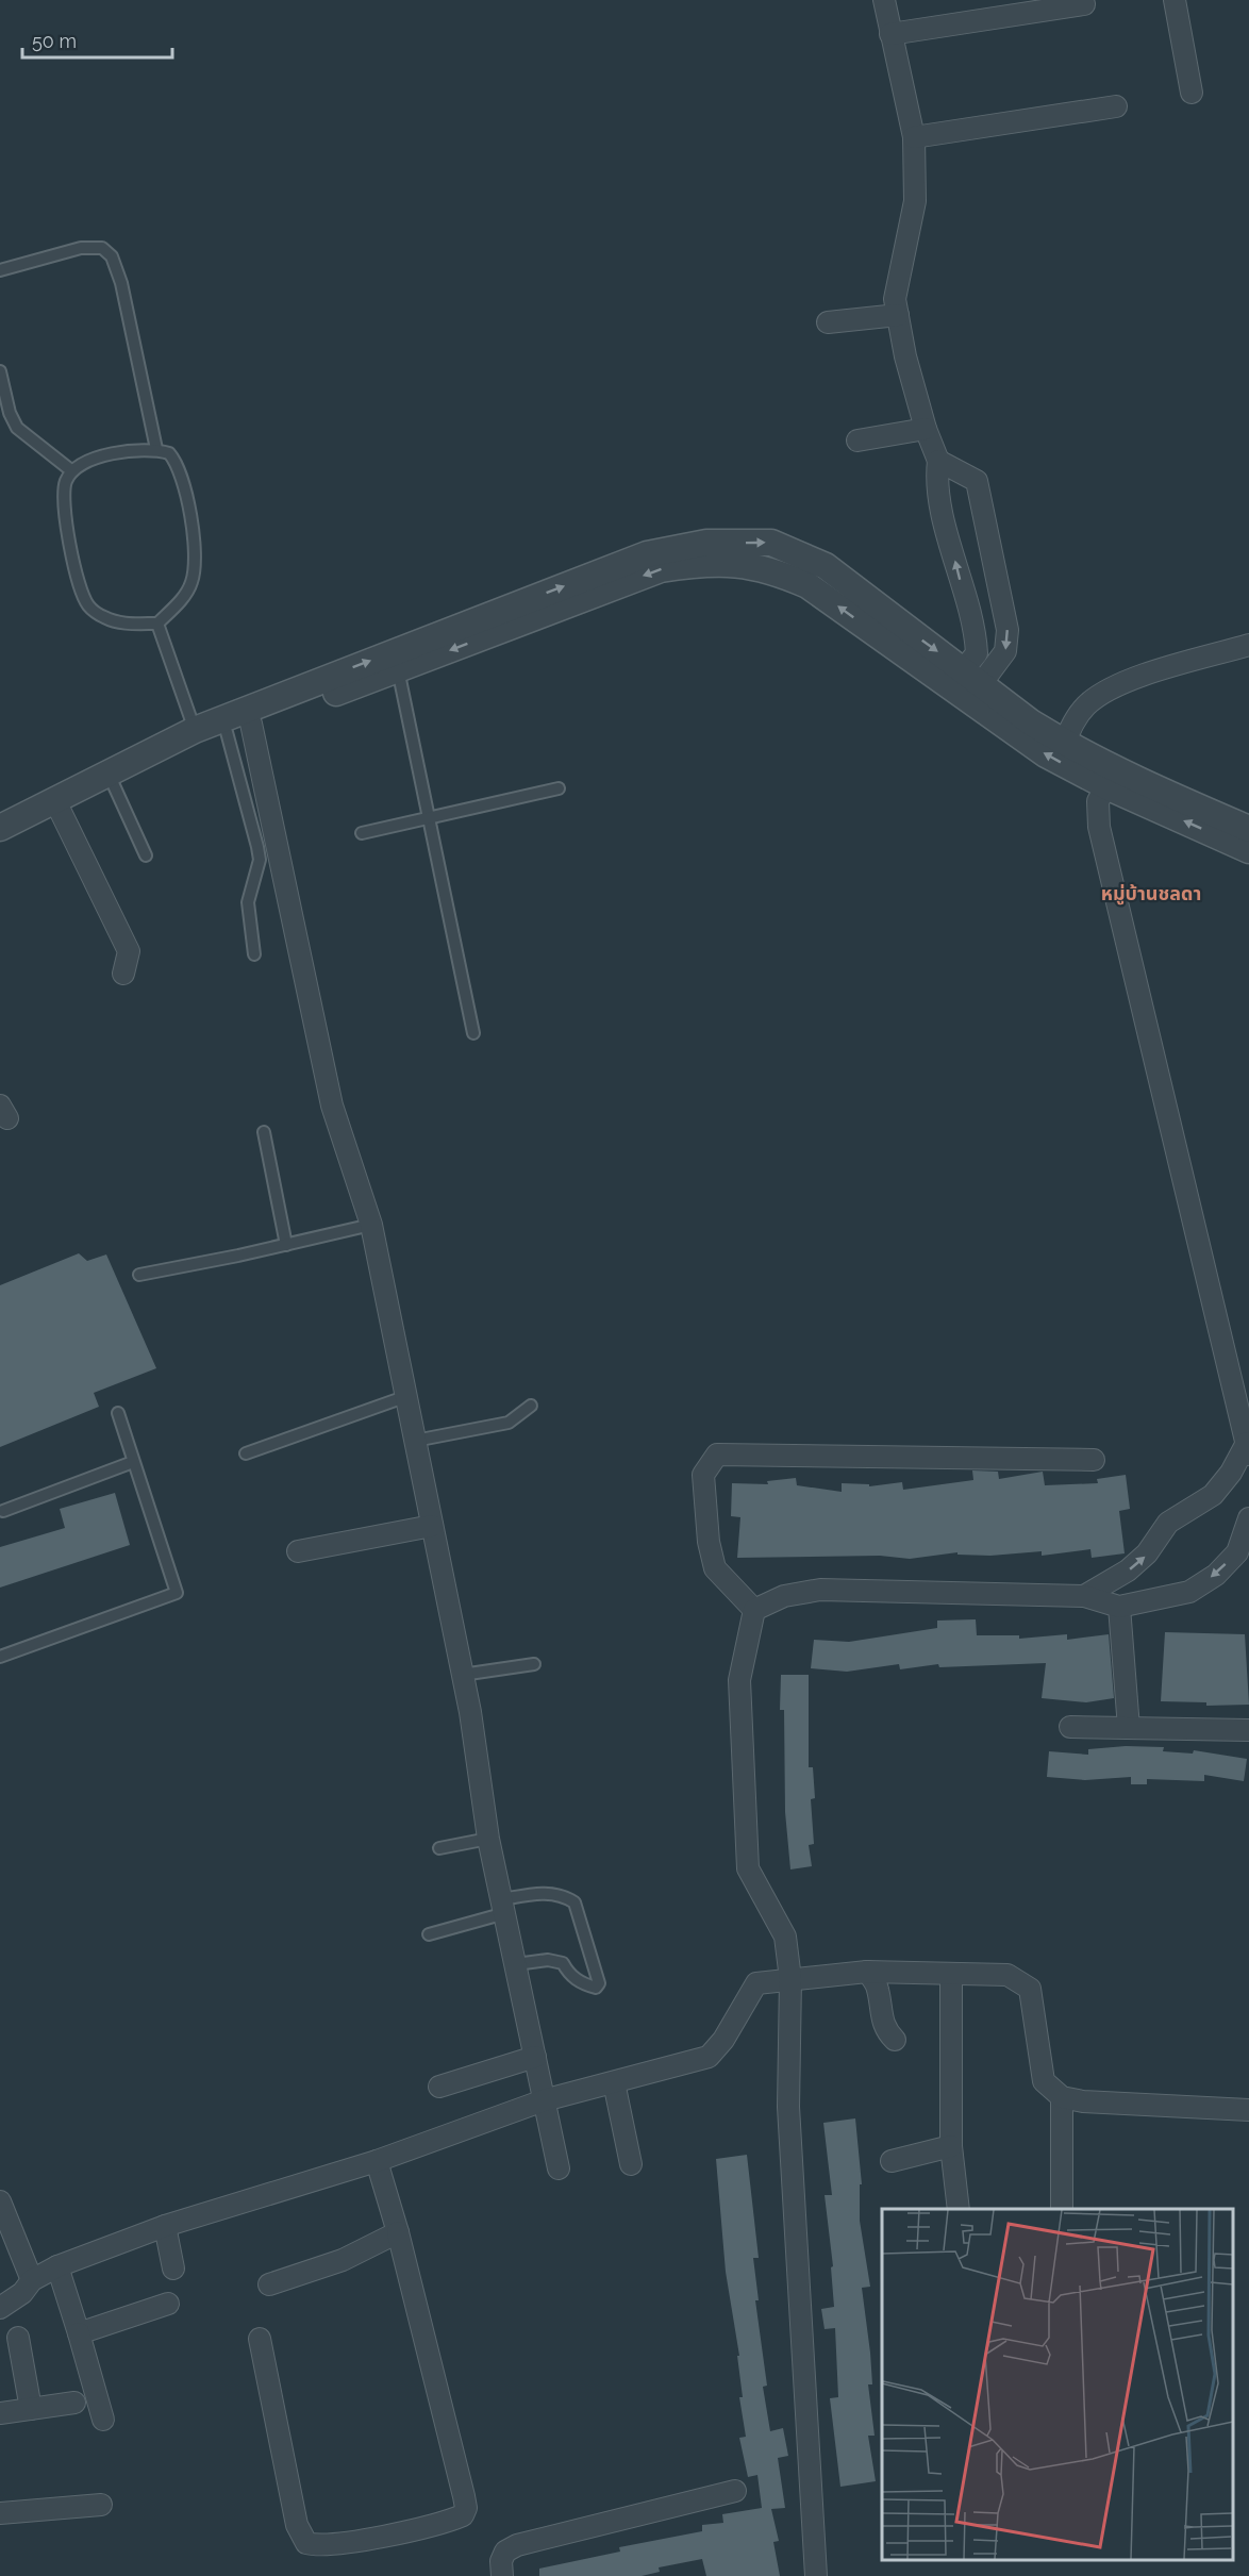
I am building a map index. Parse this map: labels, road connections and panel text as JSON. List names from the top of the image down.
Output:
{
  "districts": ["หมู่บ้านชลดา"],
  "scale_bar": "50 m"
}
